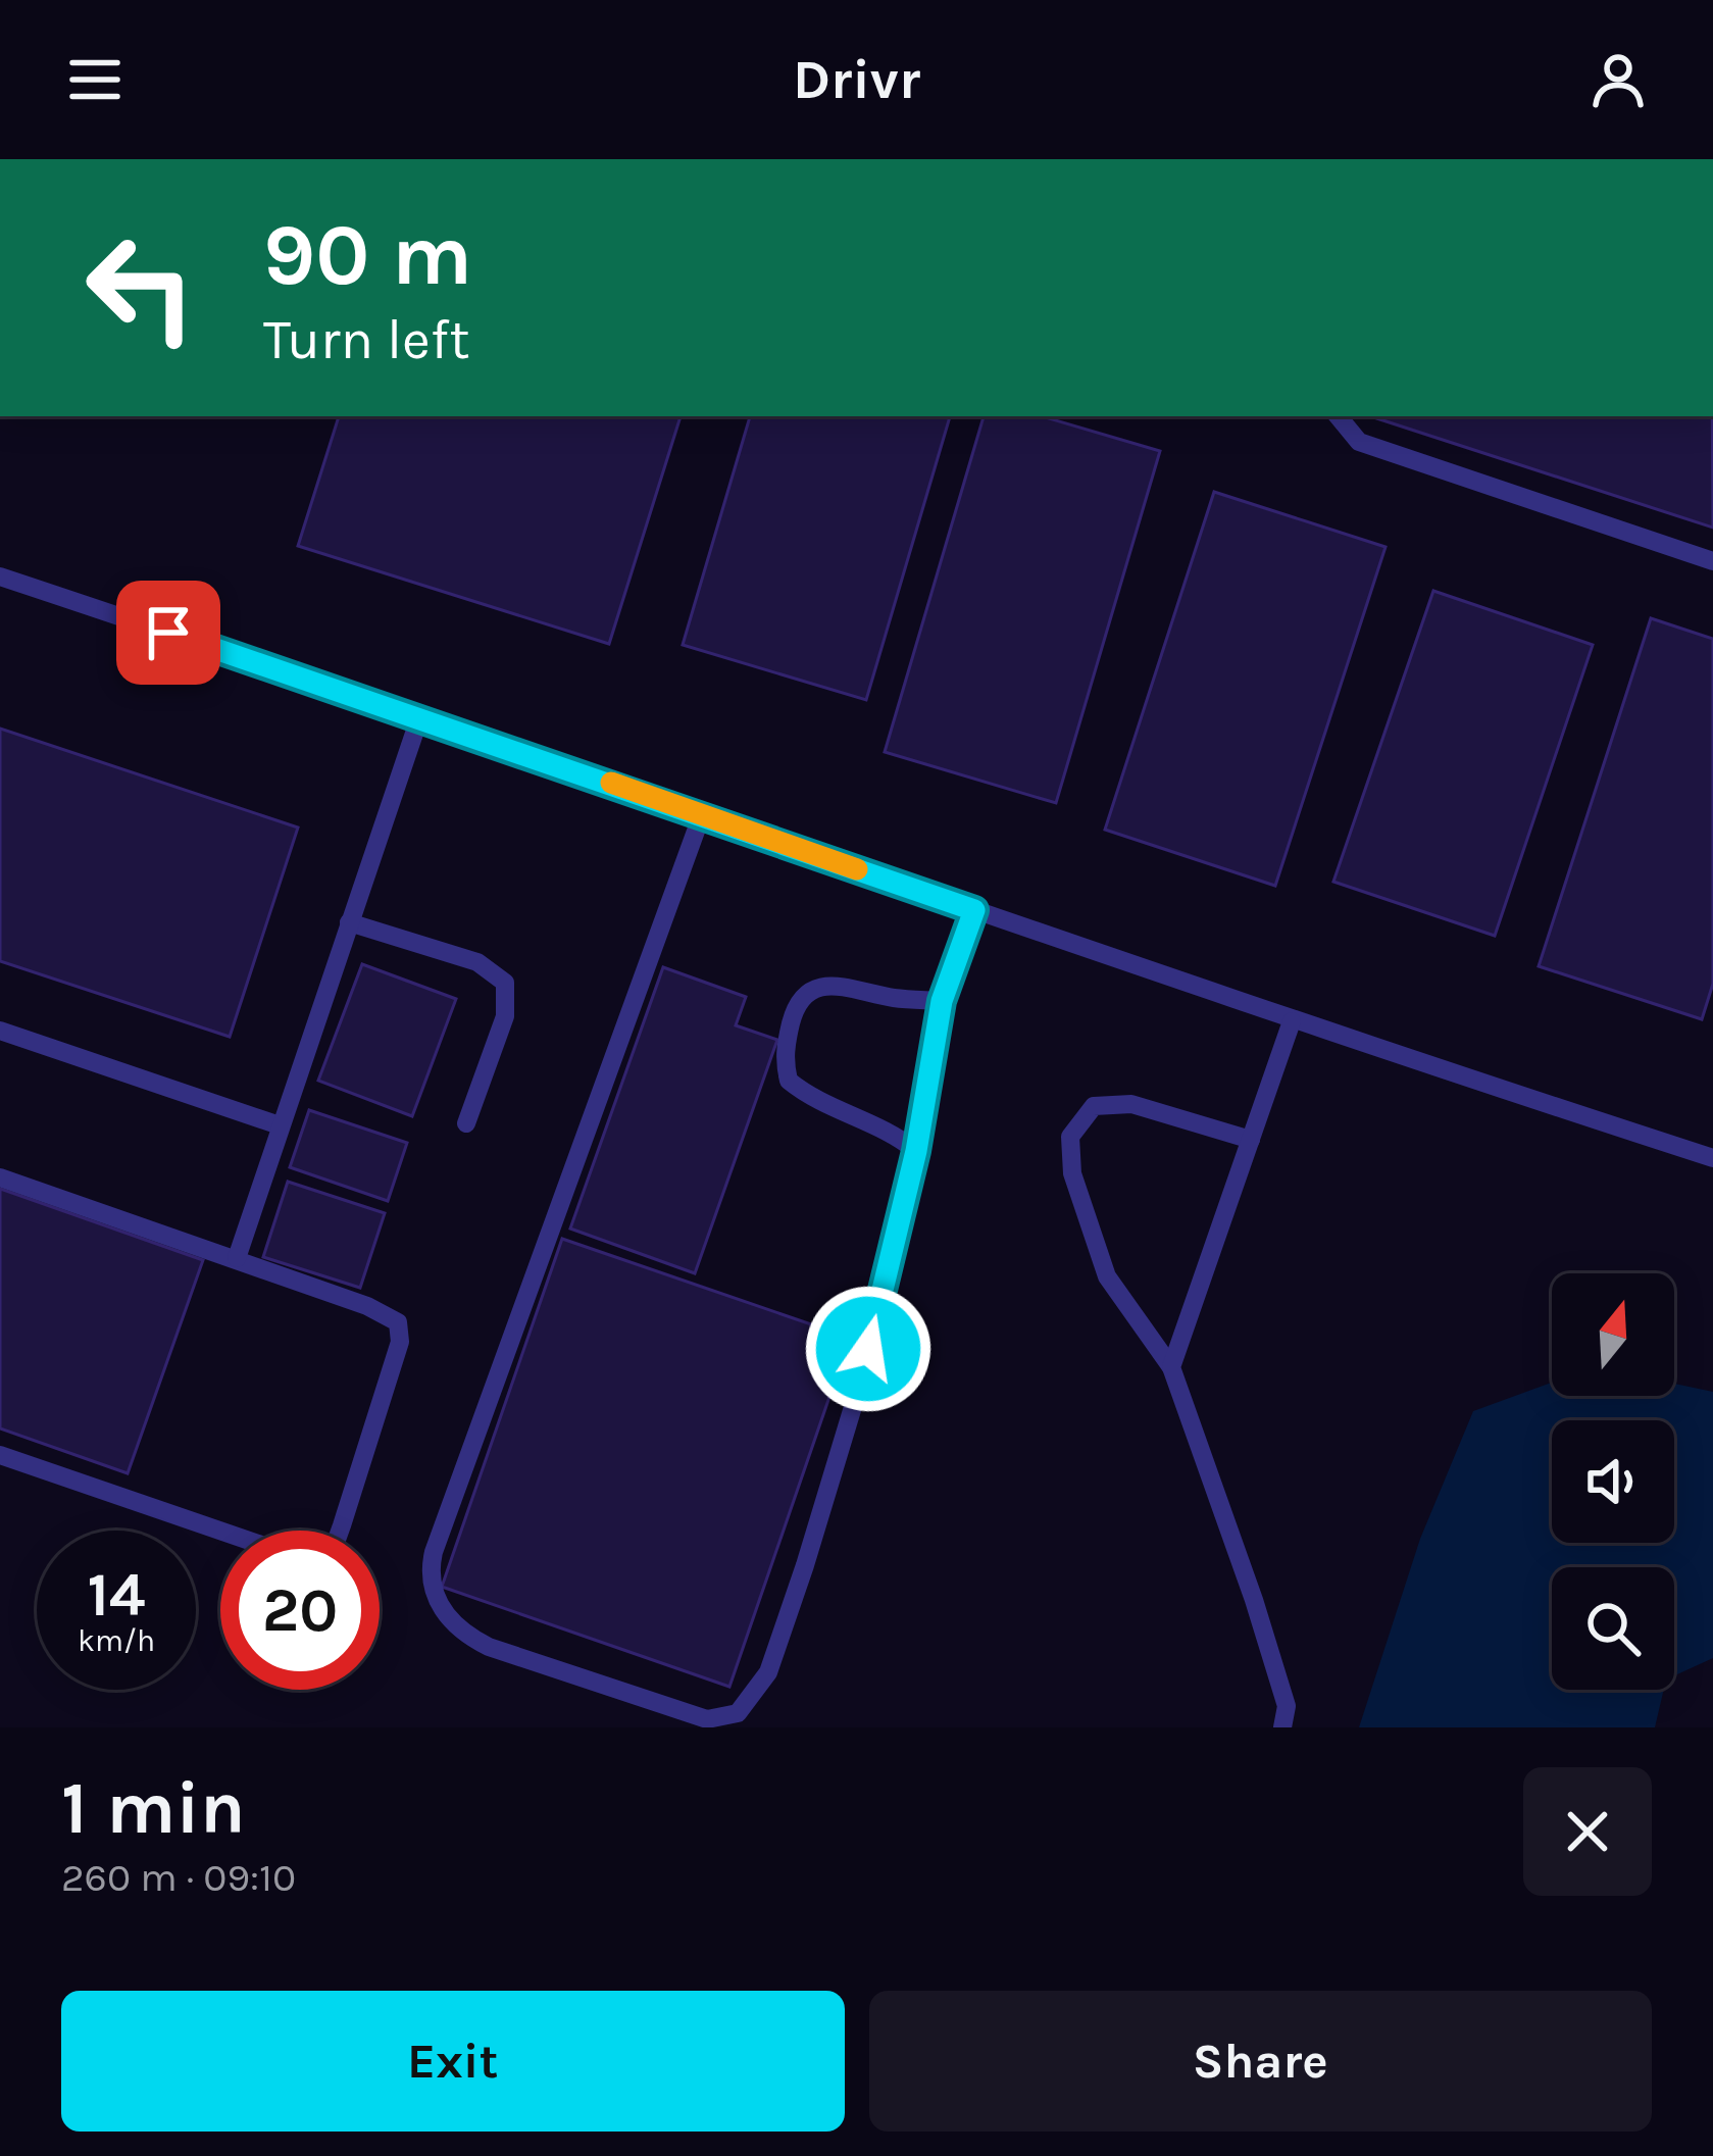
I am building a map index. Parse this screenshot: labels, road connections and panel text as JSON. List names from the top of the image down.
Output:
{
  "north": "top",
  "page": {
    "header": "Drivr",
    "turn": ["90 m", "Turn left"],
    "speed": "14 km/h",
    "limit": "20",
    "heading": ["1 min", "260 m · 09:10"],
    "buttons": ["Exit", "Share"]
  }
}
